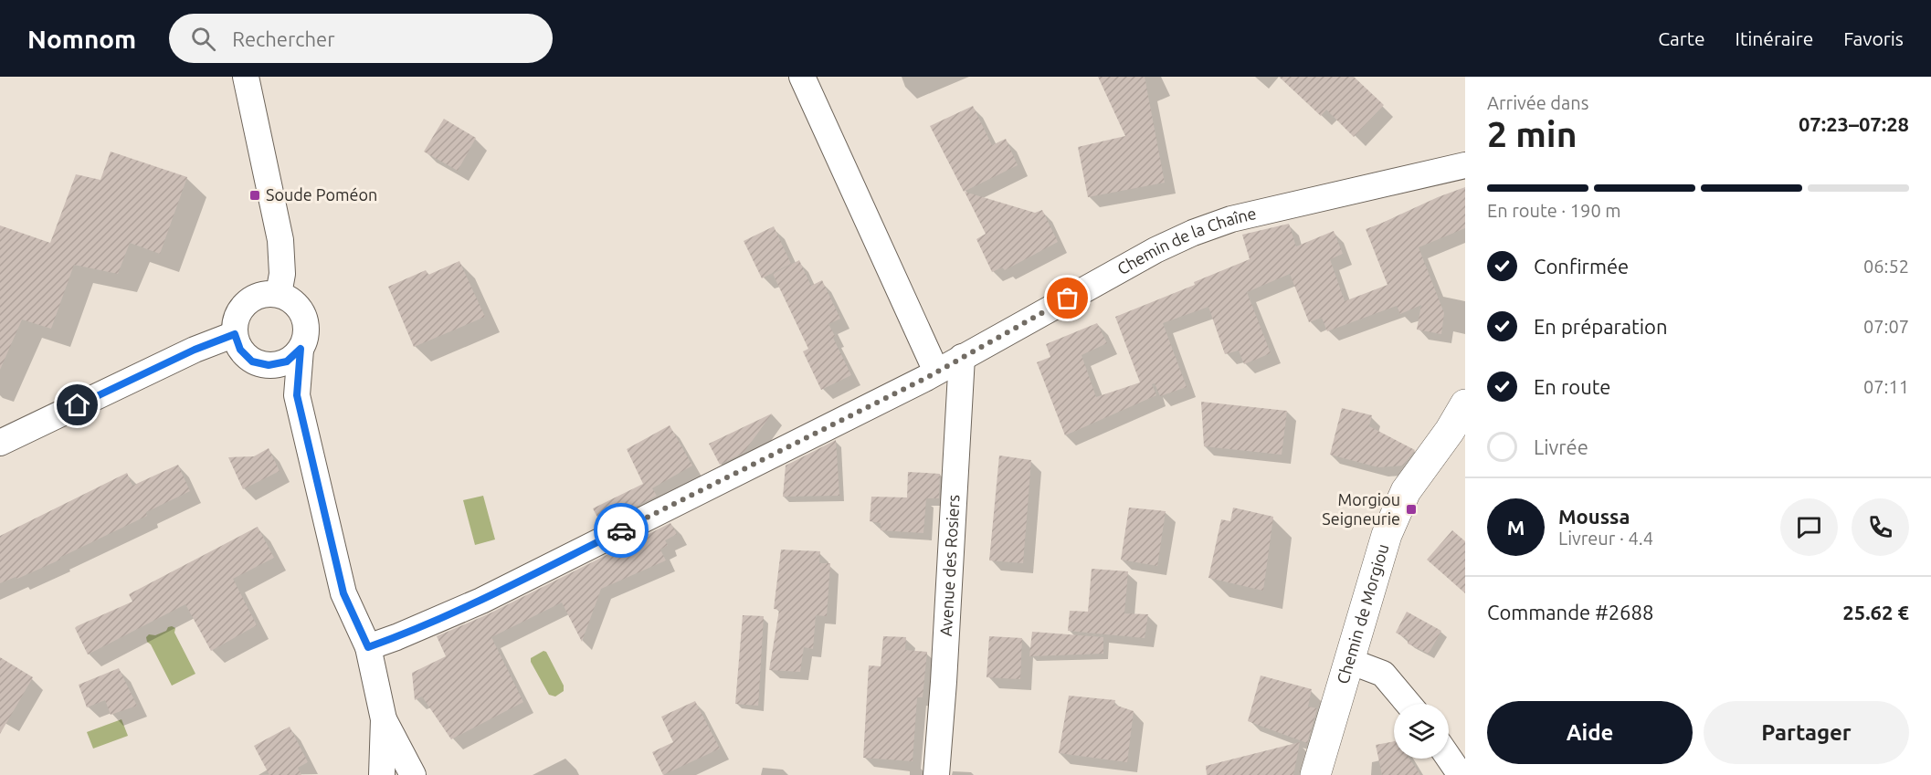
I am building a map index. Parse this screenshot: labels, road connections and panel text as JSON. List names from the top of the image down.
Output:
{
  "streets": {
    "street": ["Chemin de la Chaîne", "Avenue des Rosiers", "Chemin de Morgiou"]
  },
  "crossings": [
    ["Chemin de la Chaîne", "Avenue des Rosiers"]
  ],
  "places": {
    "transit": ["Soude Poméon", "Morgiou Seigneurie"]
  },
  "page": {
    "header": "Nomnom",
    "search": "Rechercher",
    "nav": ["Carte", "Itinéraire", "Favoris"],
    "heading": ["2 min", "Arrivée dans", "07:23–07:28"],
    "panel": [
      "Moussa",
      "Livreur · 4.4",
      "Commande #2688",
      "25.62 €"
    ],
    "bar": "En route · 190 m",
    "list": [
      ["Confirmée", "06:52"],
      ["En préparation", "07:07"],
      ["En route", "07:11"],
      "Livrée"
    ],
    "round": "M",
    "buttons": ["Aide", "Partager"]
  }
}
